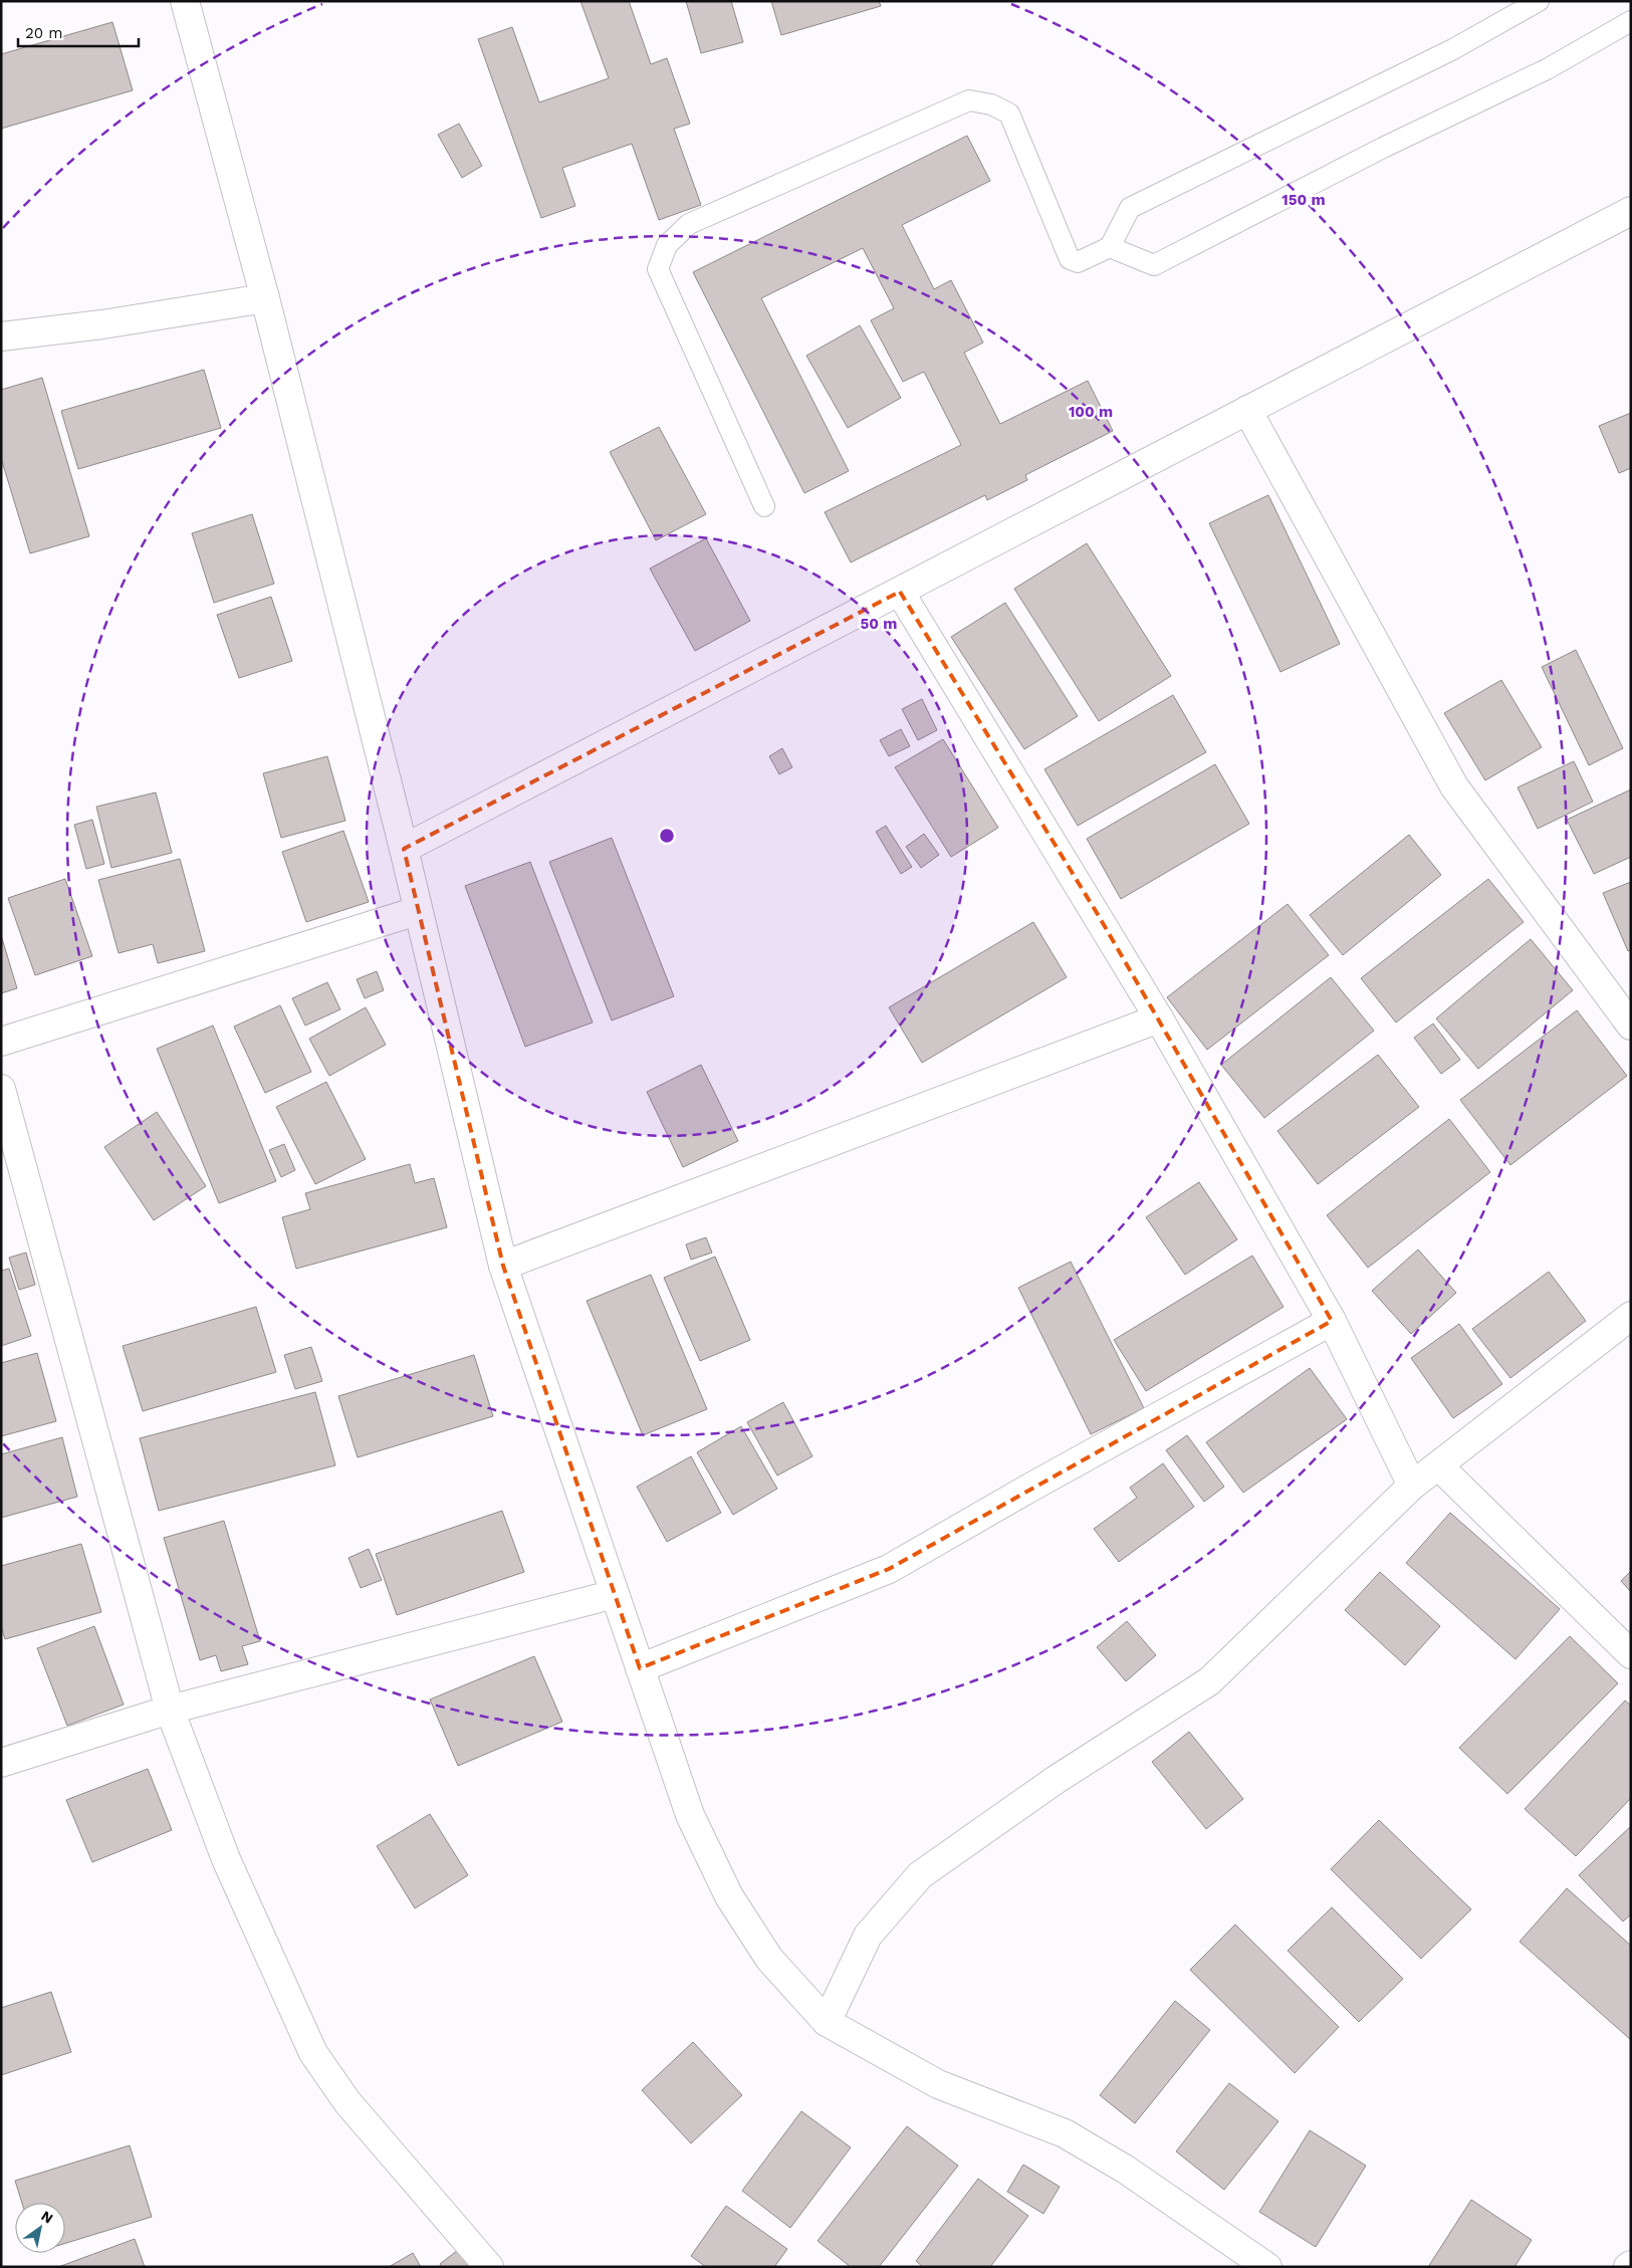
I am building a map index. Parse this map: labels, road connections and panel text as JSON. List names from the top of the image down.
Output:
{
  "scale_bar": "20 m",
  "north": "top right",
  "rings": ["150 m", "100 m", "50 m"]
}
